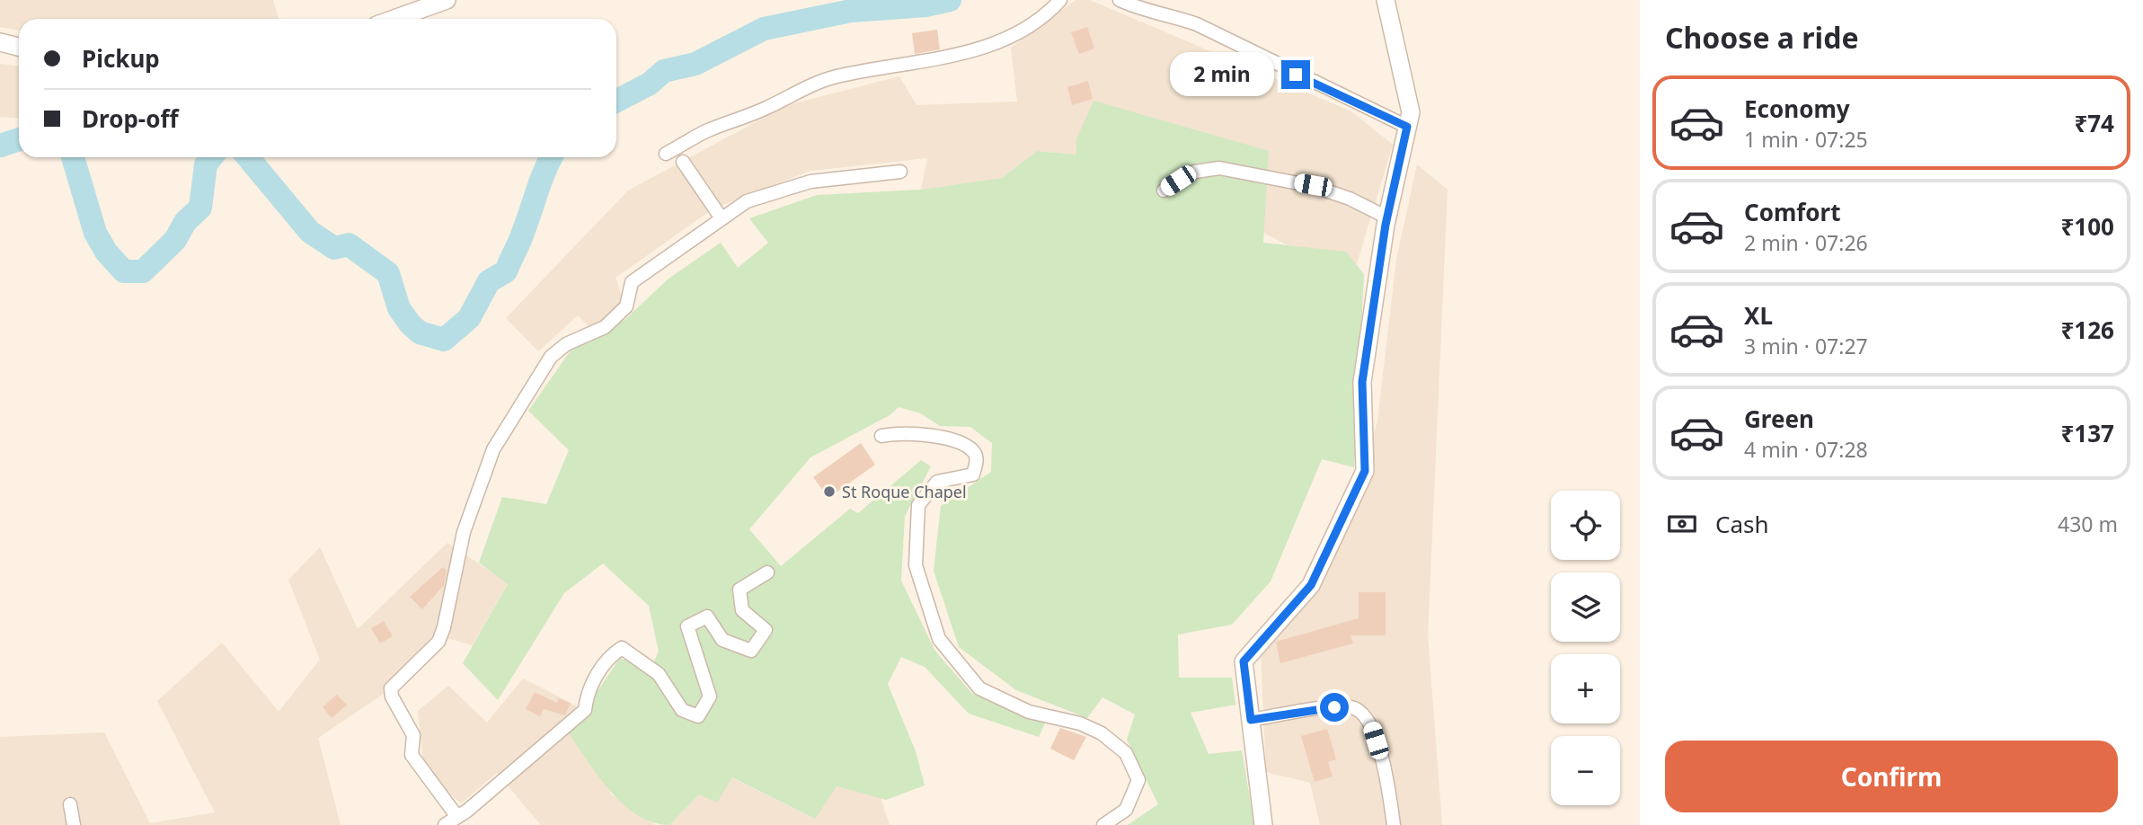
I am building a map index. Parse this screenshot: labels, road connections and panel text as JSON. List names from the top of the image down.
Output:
{
  "places": ["St Roque Chapel"],
  "page": {
    "heading": "Choose a ride",
    "banner": ["Pickup", "Drop-off"],
    "bubble": "2 min",
    "list": [
      {
        "name": "Economy",
        "note": "1 min · 07:25",
        "value": "₹74"
      },
      {
        "name": "Comfort",
        "note": "2 min · 07:26",
        "value": "₹100"
      },
      {
        "name": "XL",
        "note": "3 min · 07:27",
        "value": "₹126"
      },
      {
        "name": "Green",
        "note": "4 min · 07:28",
        "value": "₹137"
      }
    ],
    "pay": ["Cash", "430 m"],
    "map_buttons": ["+", "−"],
    "buttons": "Confirm"
  }
}
